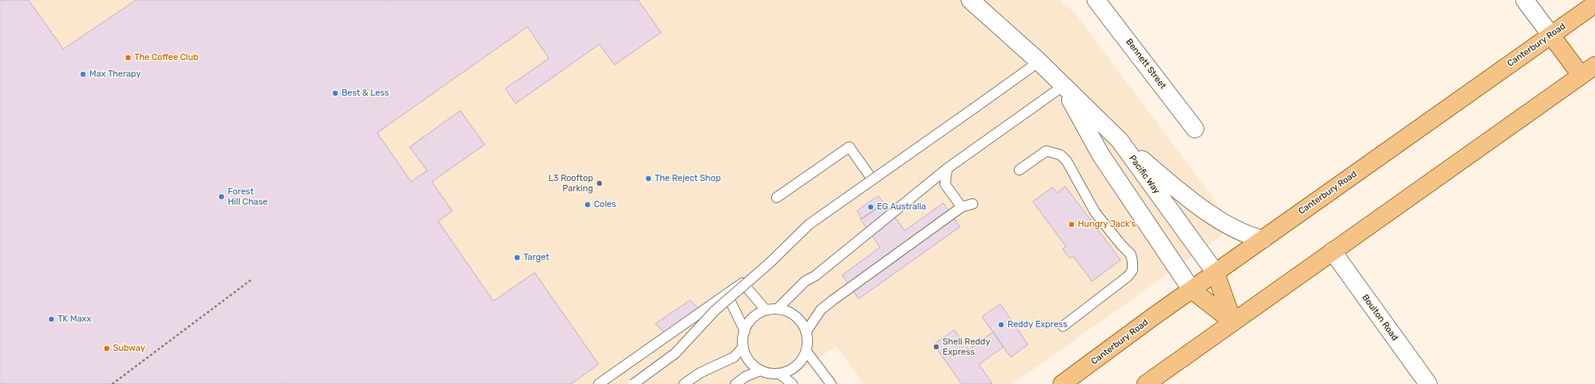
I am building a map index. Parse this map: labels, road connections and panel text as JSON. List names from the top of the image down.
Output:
{
  "streets": {
    "main road": ["Canterbury Road"],
    "street": ["Bennett Street", "Pacific Way", "Boulton Road"]
  },
  "crossings": [
    ["Canterbury Road", "Pacific Way"]
  ],
  "places": [
    "The Coffee Club",
    "Max Therapy",
    "Best & Less",
    "The Reject Shop",
    "L3 Rooftop Parking",
    "Forest Hill Chase",
    "Coles",
    "EG Australia",
    "Hungry Jack's",
    "Target",
    "TK Maxx",
    "Reddy Express",
    "Shell Reddy Express",
    "Subway"
  ]
}
